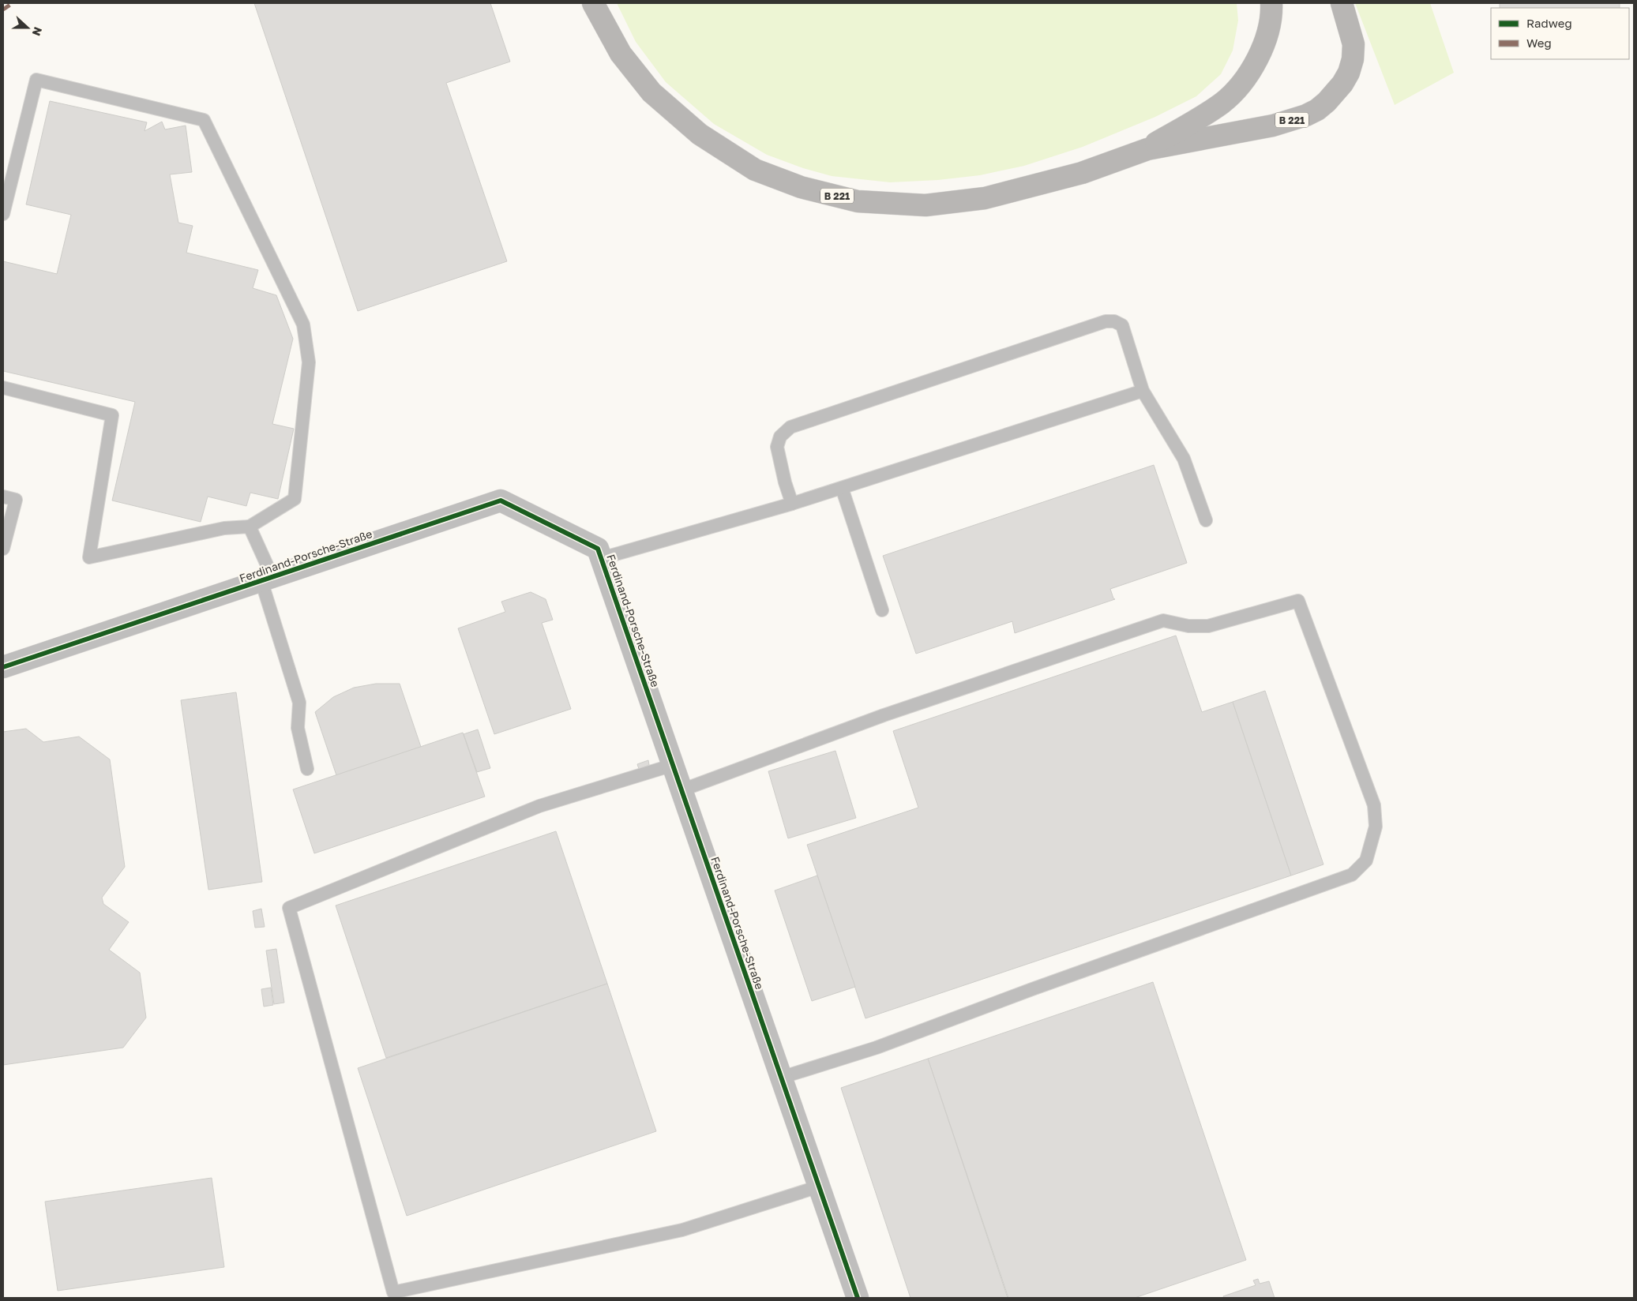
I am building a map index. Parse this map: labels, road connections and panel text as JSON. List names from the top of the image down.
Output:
{
  "streets": {
    "main road": ["B 221"],
    "street": ["Ferdinand-Porsche-Straße"]
  },
  "legend": ["Radweg", "Weg"],
  "north": "right"
}
